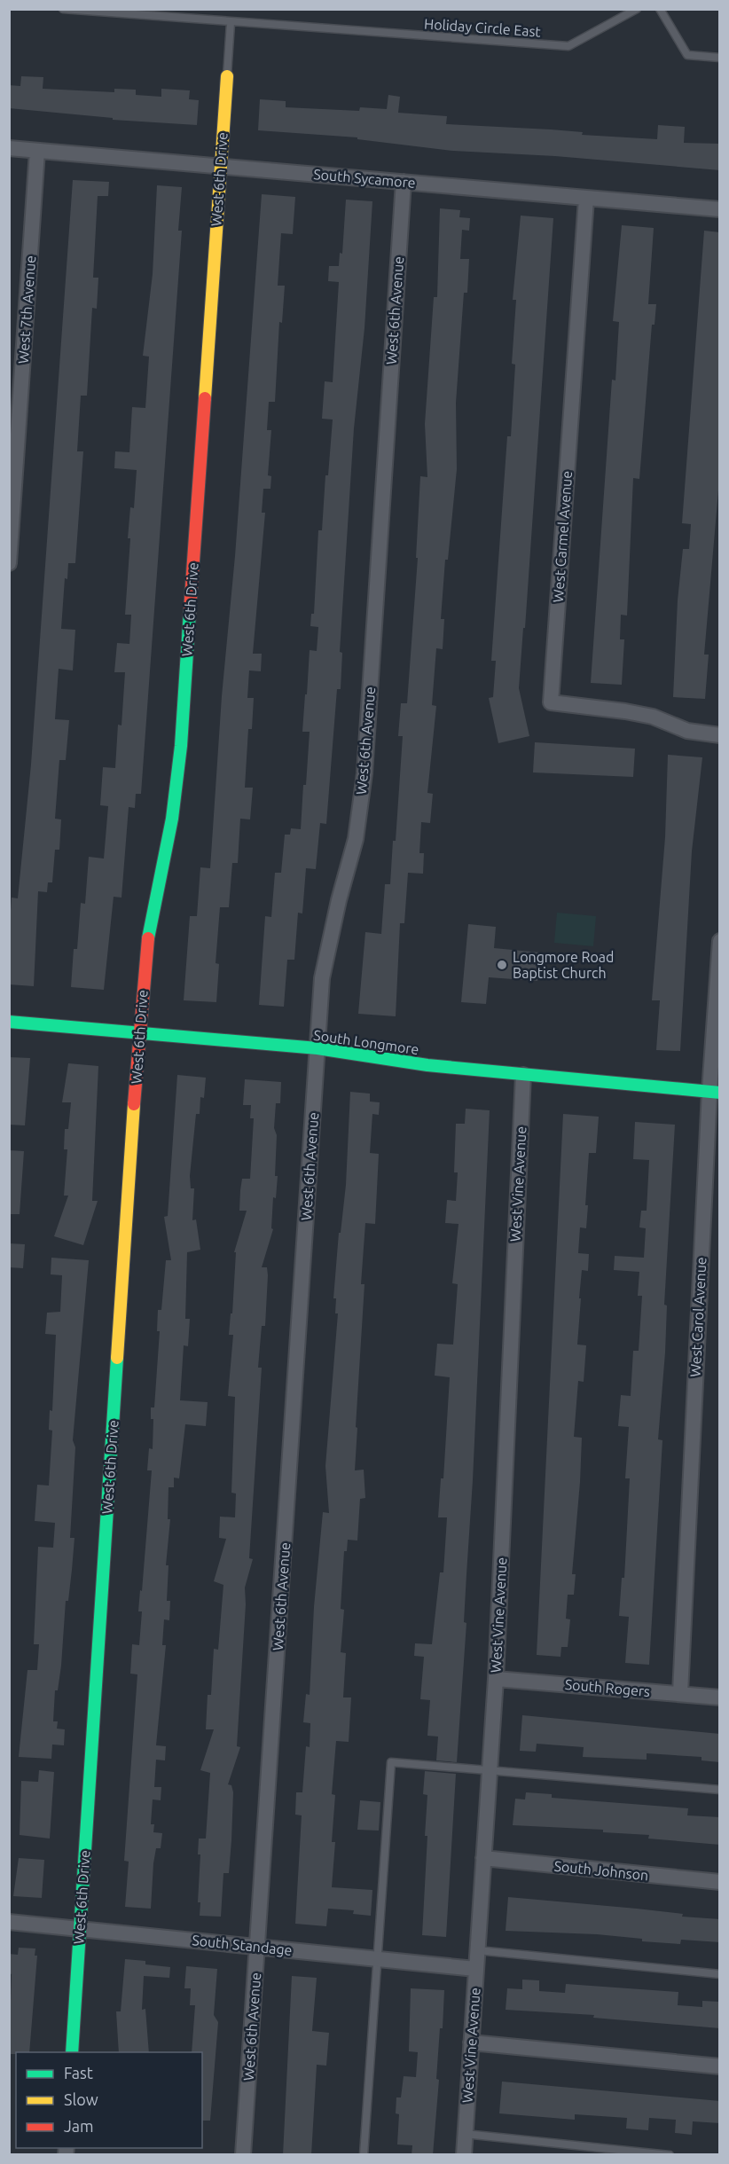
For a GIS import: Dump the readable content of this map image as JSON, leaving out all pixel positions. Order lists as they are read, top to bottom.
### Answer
{
  "streets": {
    "street": [
      "South Sycamore",
      "West 6th Drive",
      "West 7th Avenue",
      "West 6th Avenue",
      "West Carmel Avenue",
      "South Longmore",
      "West Vine Avenue",
      "West Carol Avenue",
      "South Rogers",
      "South Johnson",
      "South Standage"
    ],
    "lane": ["Holiday Circle East"]
  },
  "crossings": [
    ["Holiday Circle East", "West 6th Drive"],
    ["South Sycamore", "West 6th Drive"],
    ["South Sycamore", "West 7th Avenue"],
    ["South Sycamore", "West 6th Avenue"],
    ["South Sycamore", "West Carmel Avenue"],
    ["West 6th Drive", "South Longmore"],
    ["West 6th Drive", "South Standage"],
    ["West 6th Avenue", "South Longmore"],
    ["West 6th Avenue", "South Standage"],
    ["South Longmore", "West Vine Avenue"],
    ["South Longmore", "West Carol Avenue"],
    ["West Vine Avenue", "South Rogers"],
    ["West Vine Avenue", "South Johnson"],
    ["West Vine Avenue", "South Standage"],
    ["West Carol Avenue", "South Rogers"]
  ],
  "places": ["Longmore Road Baptist Church"],
  "legend": ["Fast", "Slow", "Jam"]
}
